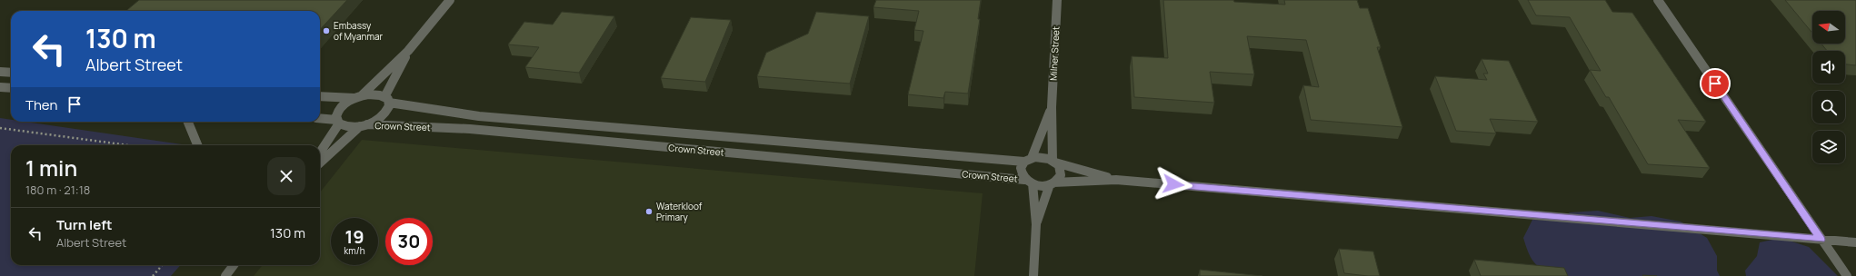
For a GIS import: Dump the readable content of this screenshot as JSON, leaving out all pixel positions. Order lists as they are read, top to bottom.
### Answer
{
  "streets": {
    "street": ["Milner Street", "Crown Street"]
  },
  "crossings": [
    ["Milner Street", "Crown Street"]
  ],
  "places": ["Embassy of Myanmar", "Waterkloof Primary"],
  "north": "left",
  "page": {
    "turn": ["130 m", "Albert Street"],
    "then": "Then",
    "heading": ["1 min", "180 m · 21:18"],
    "list": [
      {
        "name": "Turn left",
        "note": "Albert Street",
        "value": "130 m"
      }
    ],
    "speed": "19 km/h",
    "limit": "30"
  }
}
